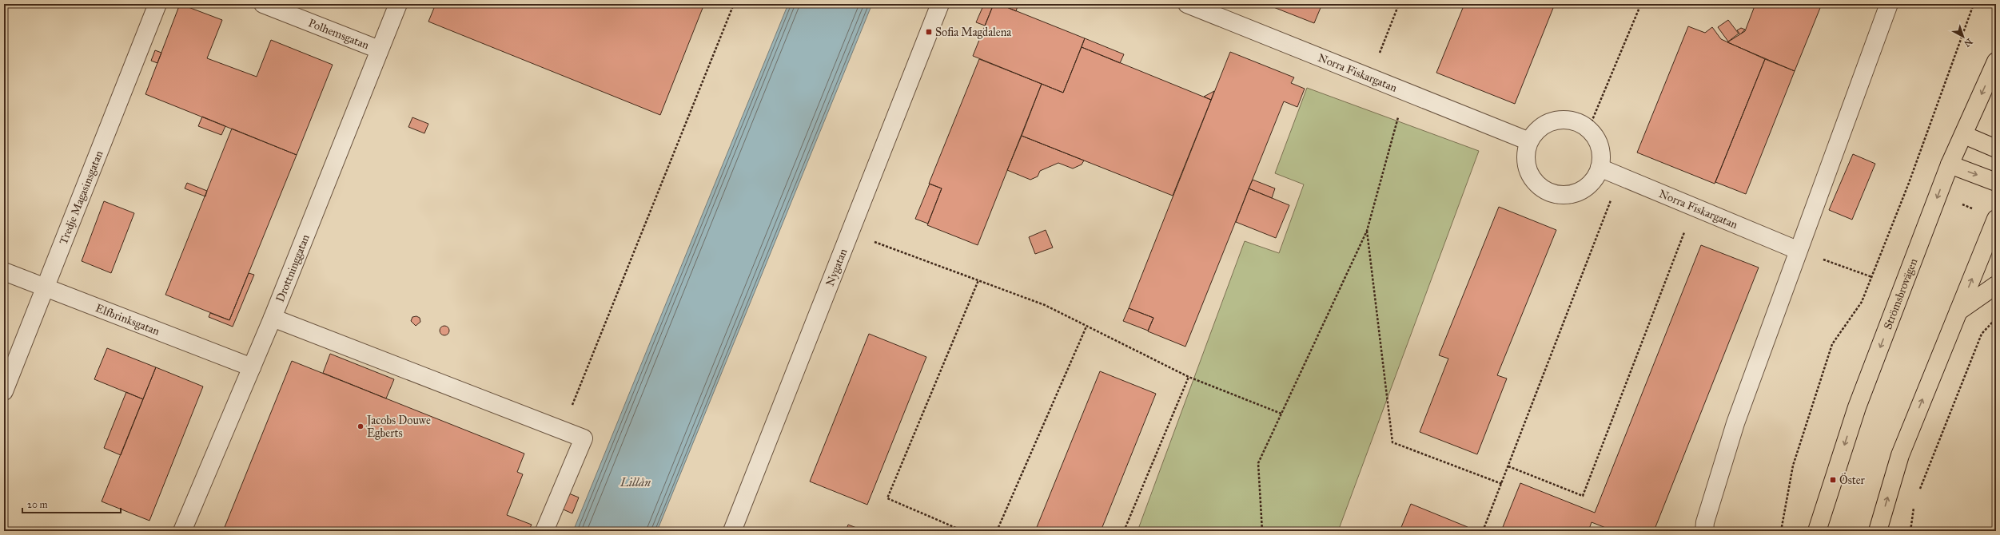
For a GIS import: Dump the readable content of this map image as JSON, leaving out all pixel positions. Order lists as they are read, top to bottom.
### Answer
{
  "streets": {
    "main road": ["Strömsbrovägen"],
    "street": [
      "Polhemsgatan",
      "Norra Fiskargatan",
      "Tredje Magasinsgatan",
      "Nygatan",
      "Drottninggatan",
      "Elfbrinksgatan"
    ]
  },
  "crossings": [
    ["Polhemsgatan", "Drottninggatan"],
    ["Tredje Magasinsgatan", "Elfbrinksgatan"],
    ["Drottninggatan", "Elfbrinksgatan"]
  ],
  "water": ["Lillån"],
  "places": {
    "transit": ["Sofia Magdalena", "Öster"],
    "other": ["Jacobs Douwe Egberts"]
  },
  "scale_bar": "20 m",
  "north": "bottom right"
}
